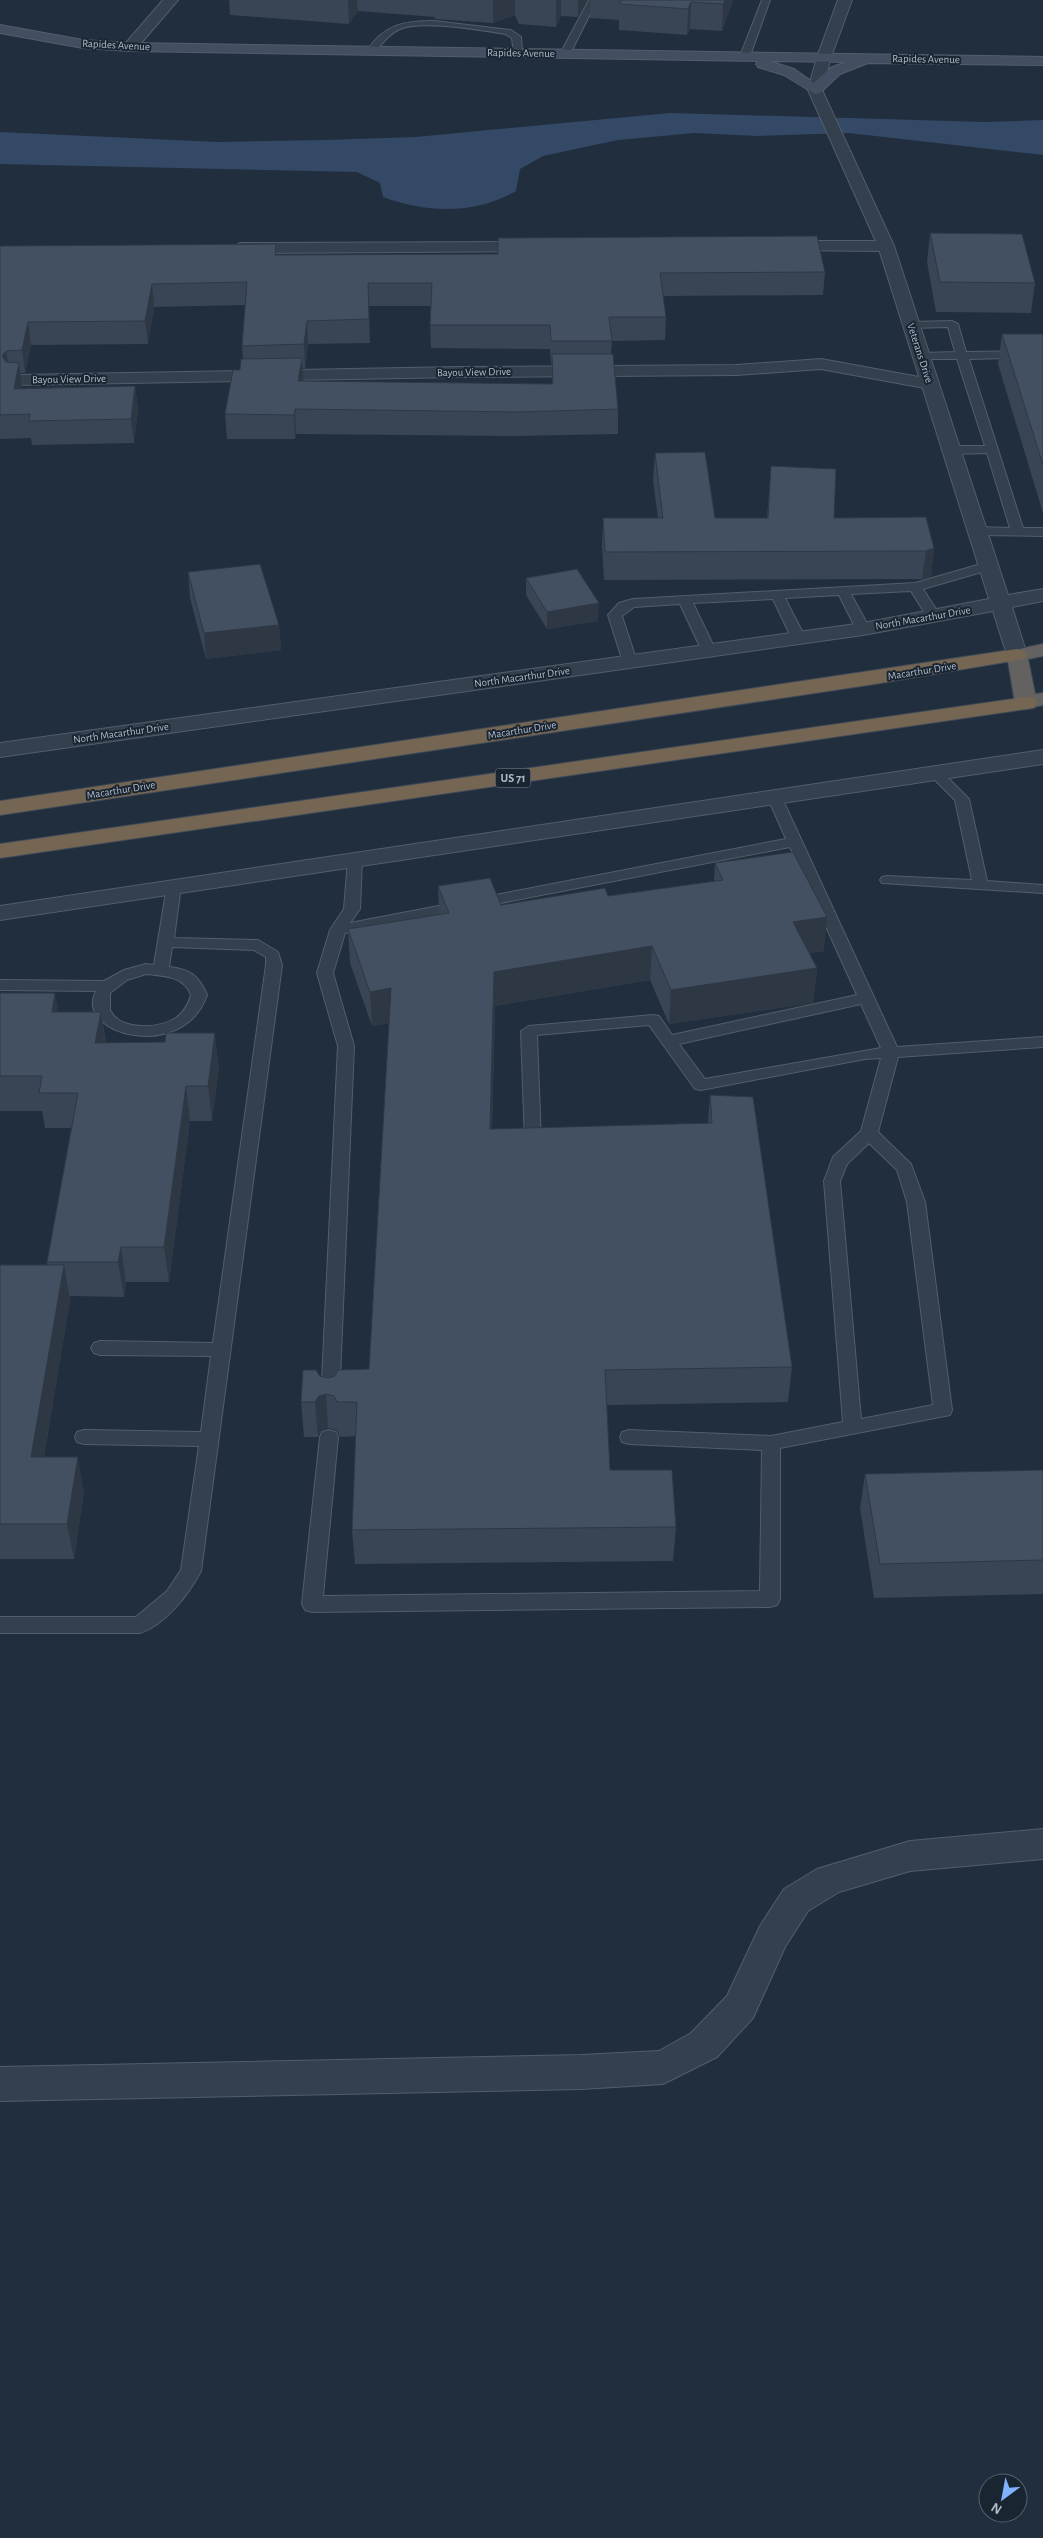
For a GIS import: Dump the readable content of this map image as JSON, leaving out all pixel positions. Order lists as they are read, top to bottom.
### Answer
{
  "streets": {
    "highway": ["Macarthur Drive", "US 71"],
    "main road": ["Rapides Avenue"],
    "street": ["Veterans Drive", "Bayou View Drive", "North Macarthur Drive"]
  },
  "crossings": [
    ["Veterans Drive", "Bayou View Drive"],
    ["Veterans Drive", "North Macarthur Drive"],
    ["Veterans Drive", "Macarthur Drive"]
  ],
  "north": "bottom left"
}
